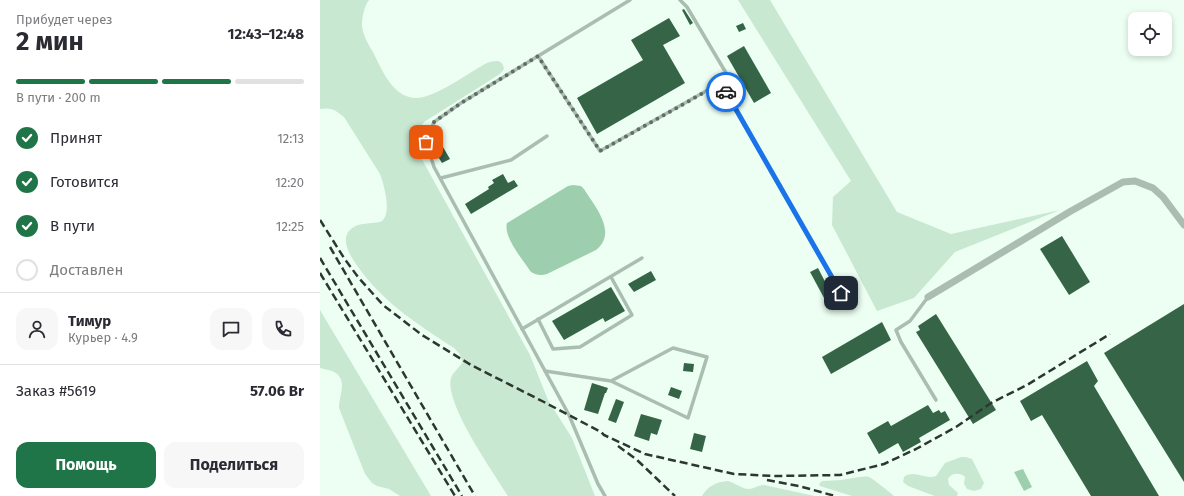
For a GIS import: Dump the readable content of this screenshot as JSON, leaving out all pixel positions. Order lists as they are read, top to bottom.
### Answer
{
  "page": {
    "heading": ["2 мин", "Прибудет через", "12:43–12:48"],
    "panel": [
      "Тимур",
      "Курьер · 4.9",
      "Заказ #5619",
      "57.06 Br"
    ],
    "bar": "В пути · 200 m",
    "list": [
      ["Принят", "12:13"],
      ["Готовится", "12:20"],
      ["В пути", "12:25"],
      "Доставлен"
    ],
    "buttons": ["Помощь", "Поделиться"]
  }
}
